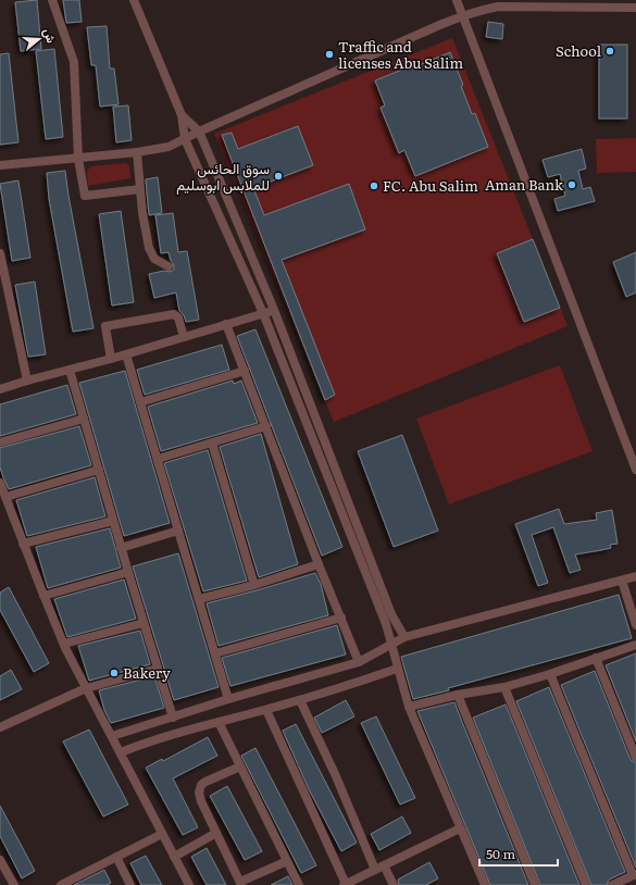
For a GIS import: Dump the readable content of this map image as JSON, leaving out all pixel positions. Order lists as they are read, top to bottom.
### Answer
{
  "places": [
    "School",
    "Traffic and licenses Abu Salim",
    "سوق الحائس للملابس ابوسليم",
    "Aman Bank",
    "FC. Abu Salim",
    "Bakery"
  ],
  "scale_bar": "50 m",
  "north": "right"
}
